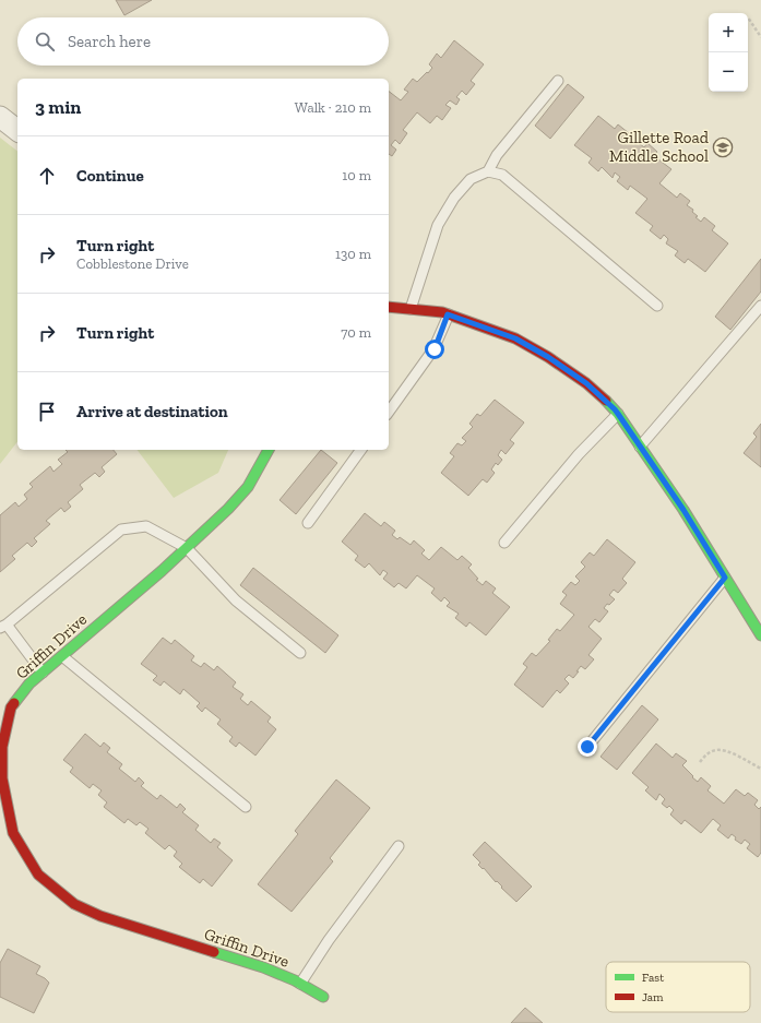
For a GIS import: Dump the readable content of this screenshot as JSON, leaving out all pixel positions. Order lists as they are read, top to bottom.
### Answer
{
  "streets": {
    "street": ["Griffin Drive"]
  },
  "places": {
    "school or university": ["Gillette Road Middle School"]
  },
  "legend": ["Fast", "Jam"],
  "page": {
    "map_buttons": ["+", "−"],
    "search": "Search here",
    "heading": ["3 min", "Walk · 210 m"],
    "list": [
      ["Continue", "10 m"],
      ["Turn right", "Cobblestone Drive", "130 m"],
      ["Turn right", "70 m"],
      "Arrive at destination"
    ]
  }
}
